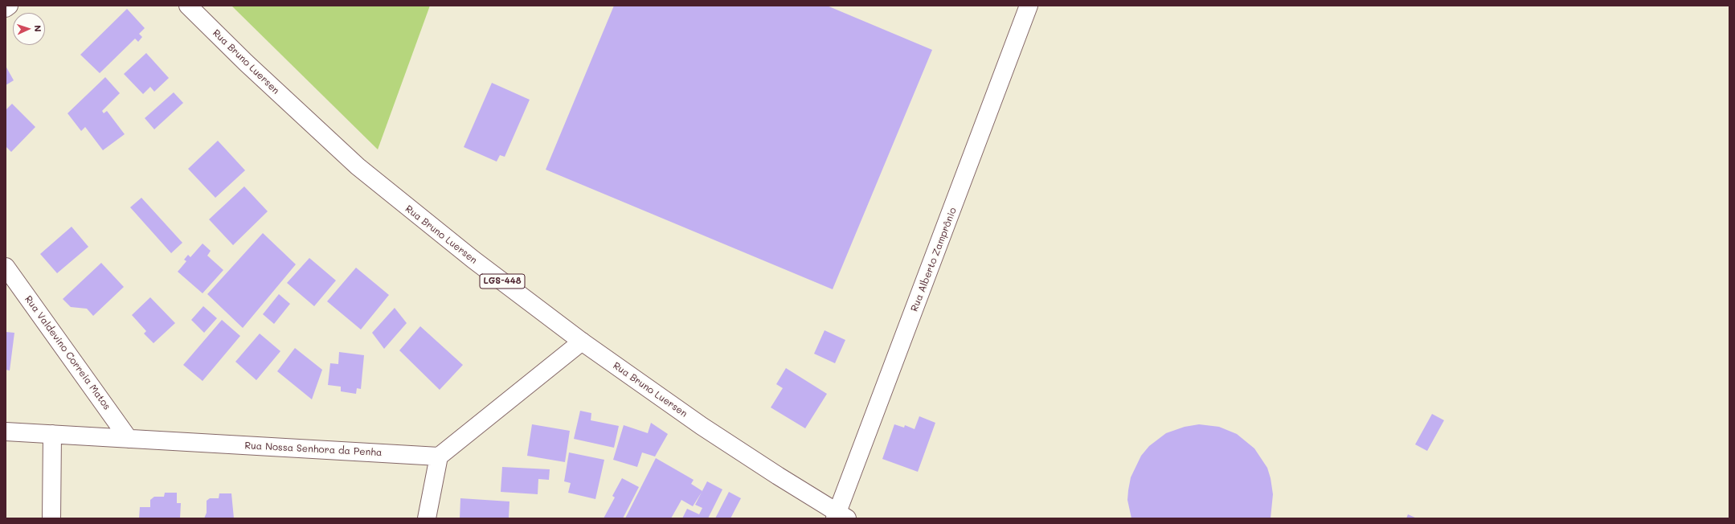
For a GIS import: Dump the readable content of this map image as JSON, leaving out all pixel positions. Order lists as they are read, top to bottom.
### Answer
{
  "streets": {
    "street": [
      "Rua Bruno Luersen",
      "Rua Alberto Zamprônio",
      "LGS-448",
      "Rua Valdevino Correia Matos",
      "Rua Nossa Senhora da Penha"
    ]
  },
  "crossings": [
    ["Rua Bruno Luersen", "Rua Alberto Zamprônio"],
    ["Rua Valdevino Correia Matos", "Rua Nossa Senhora da Penha"]
  ],
  "north": "right"
}
